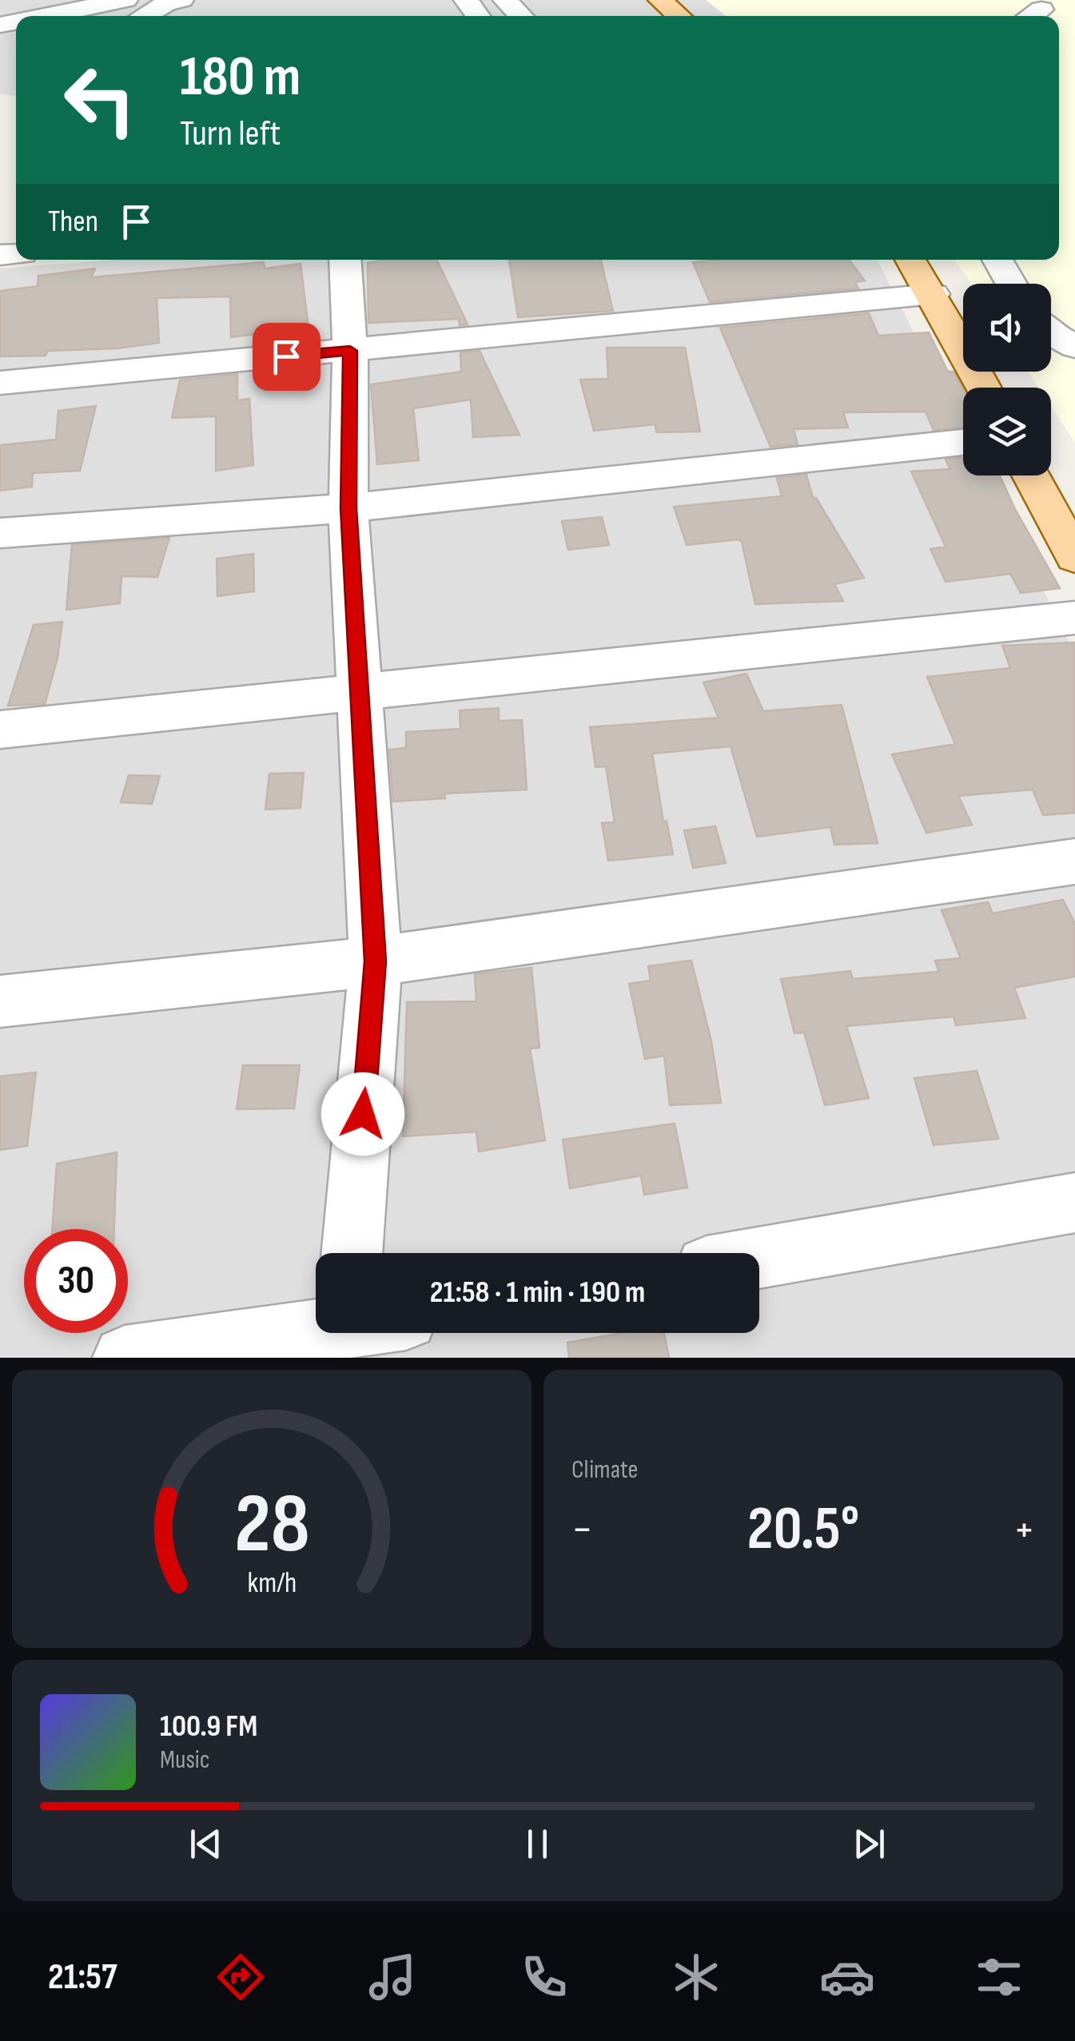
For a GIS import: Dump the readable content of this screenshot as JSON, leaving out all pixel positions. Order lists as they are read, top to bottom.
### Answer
{
  "page": {
    "turn": ["180 m", "Turn left"],
    "then": "Then",
    "limit": "30",
    "trip": "21:58 · 1 min · 190 m",
    "tile": "Climate",
    "heat": ["−", "20.5°", "+"],
    "song": ["100.9 FM", "Music"],
    "tabs": "21:57",
    "gauge": ["28", "km/h"]
  }
}
